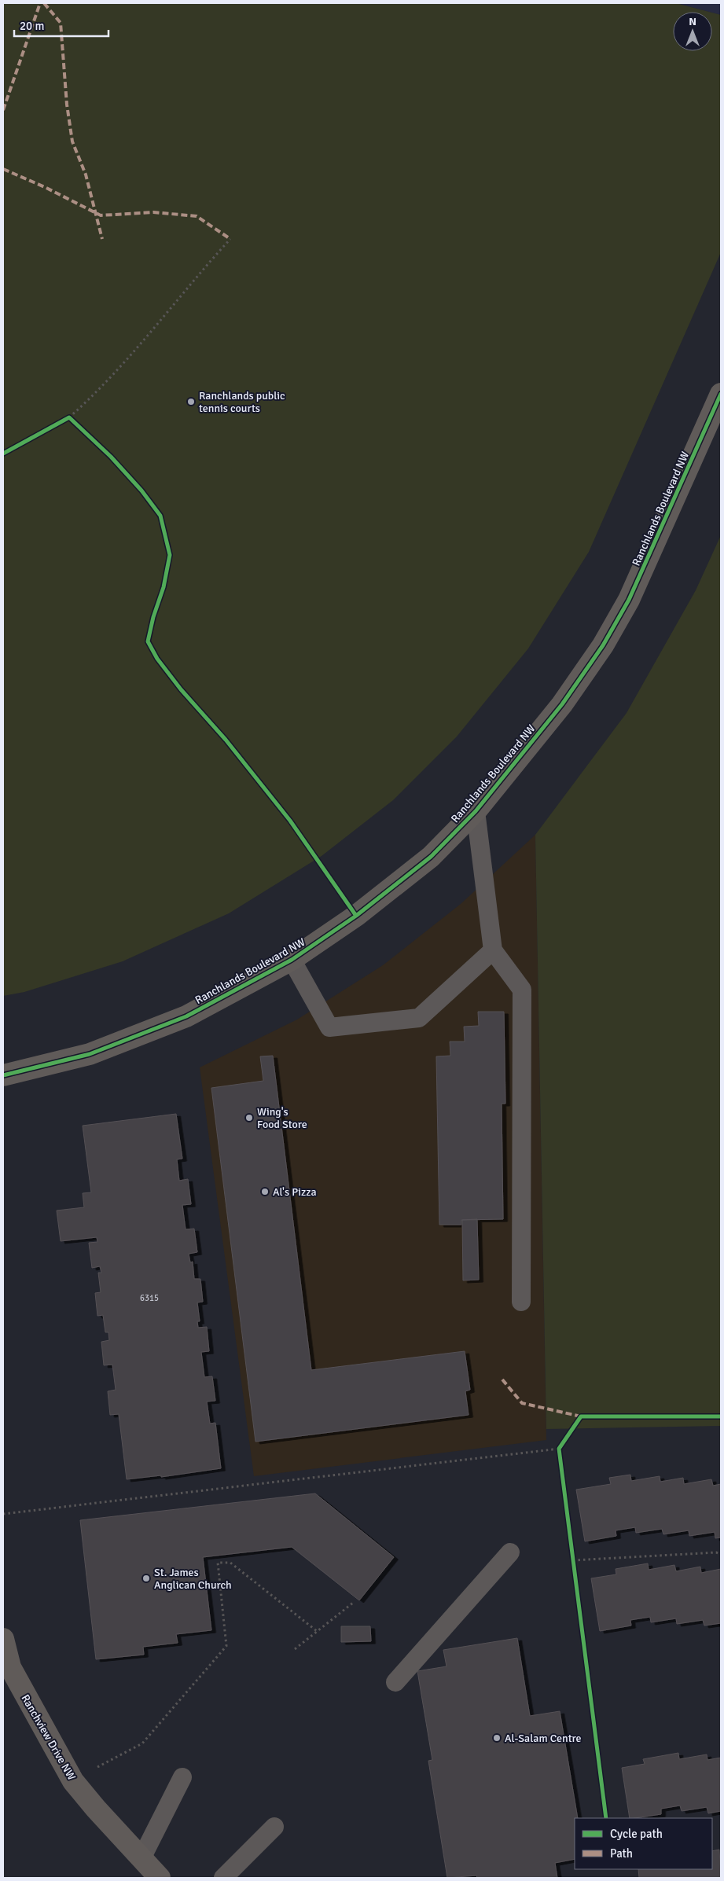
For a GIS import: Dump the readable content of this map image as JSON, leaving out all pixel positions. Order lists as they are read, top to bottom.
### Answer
{
  "streets": {
    "street": ["Ranchlands Boulevard NW", "Ranchview Drive NW"]
  },
  "places": [
    "Ranchlands public tennis courts",
    "Wing's Food Store",
    "Al's Pizza",
    "St. James Anglican Church",
    "Al-Salam Centre"
  ],
  "house_numbers": ["6315"],
  "legend": ["Cycle path", "Path"],
  "scale_bar": "20 m",
  "north": "top"
}
